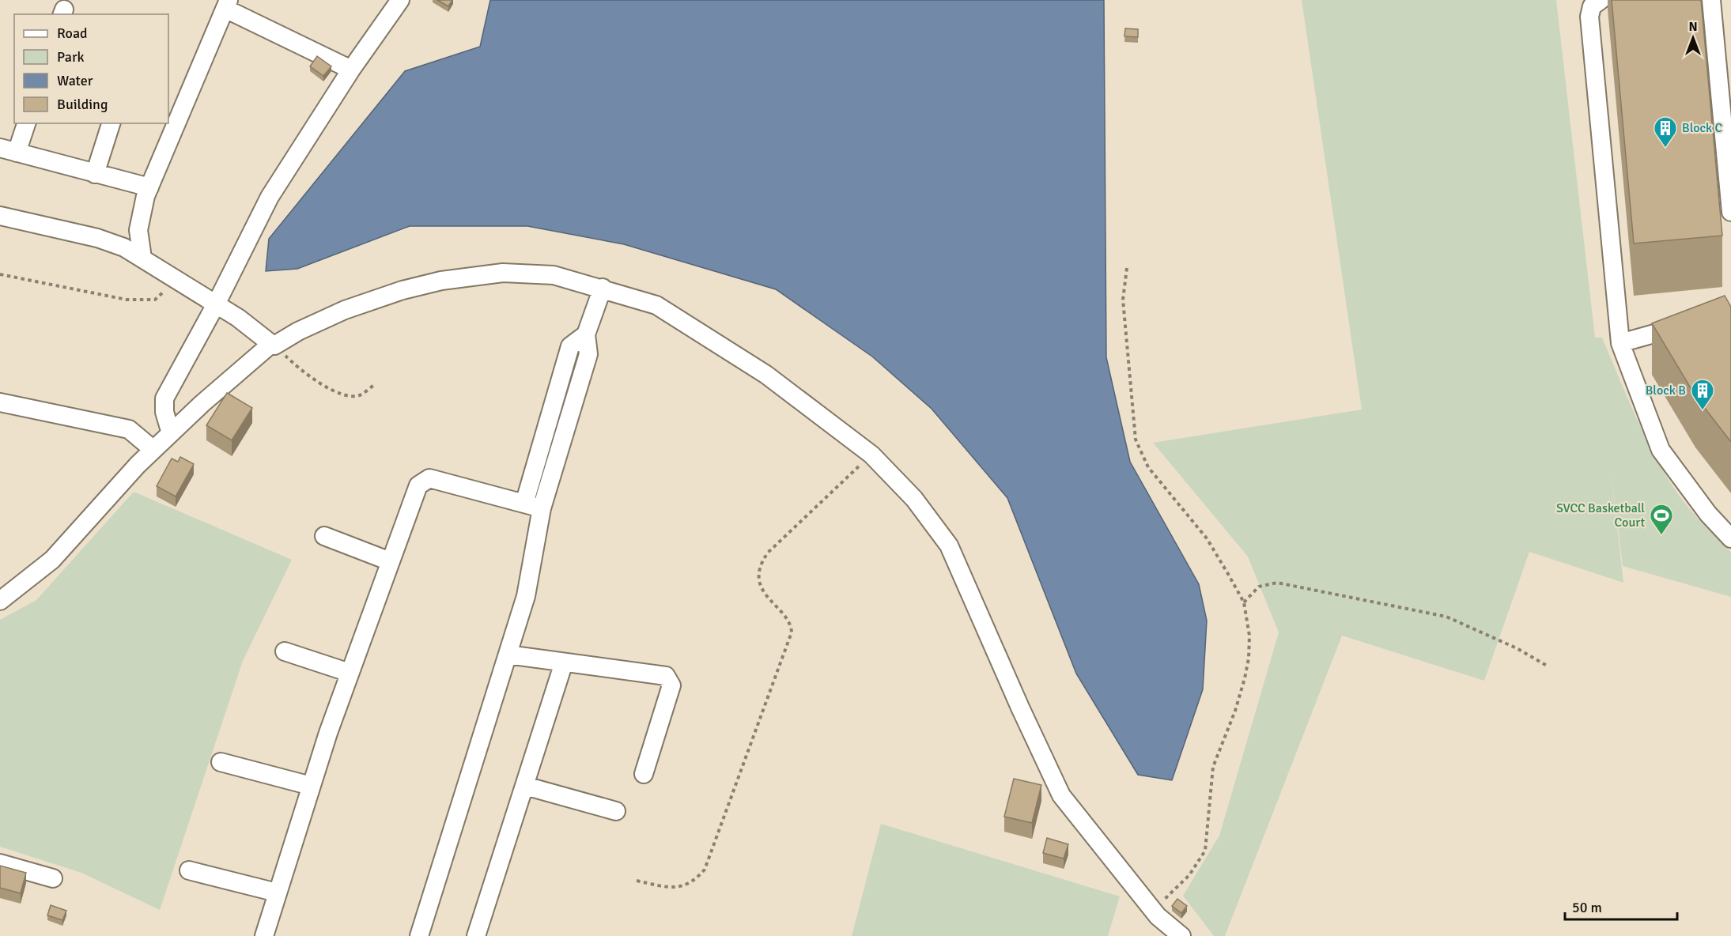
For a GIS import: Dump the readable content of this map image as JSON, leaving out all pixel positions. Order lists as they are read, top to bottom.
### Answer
{
  "places": {
    "building": ["Block C", "Block B"],
    "sports": ["SVCC Basketball Court"]
  },
  "legend": [
    "Road",
    "Park",
    "Water",
    "Building"
  ],
  "scale_bar": "50 m",
  "north": "top"
}
